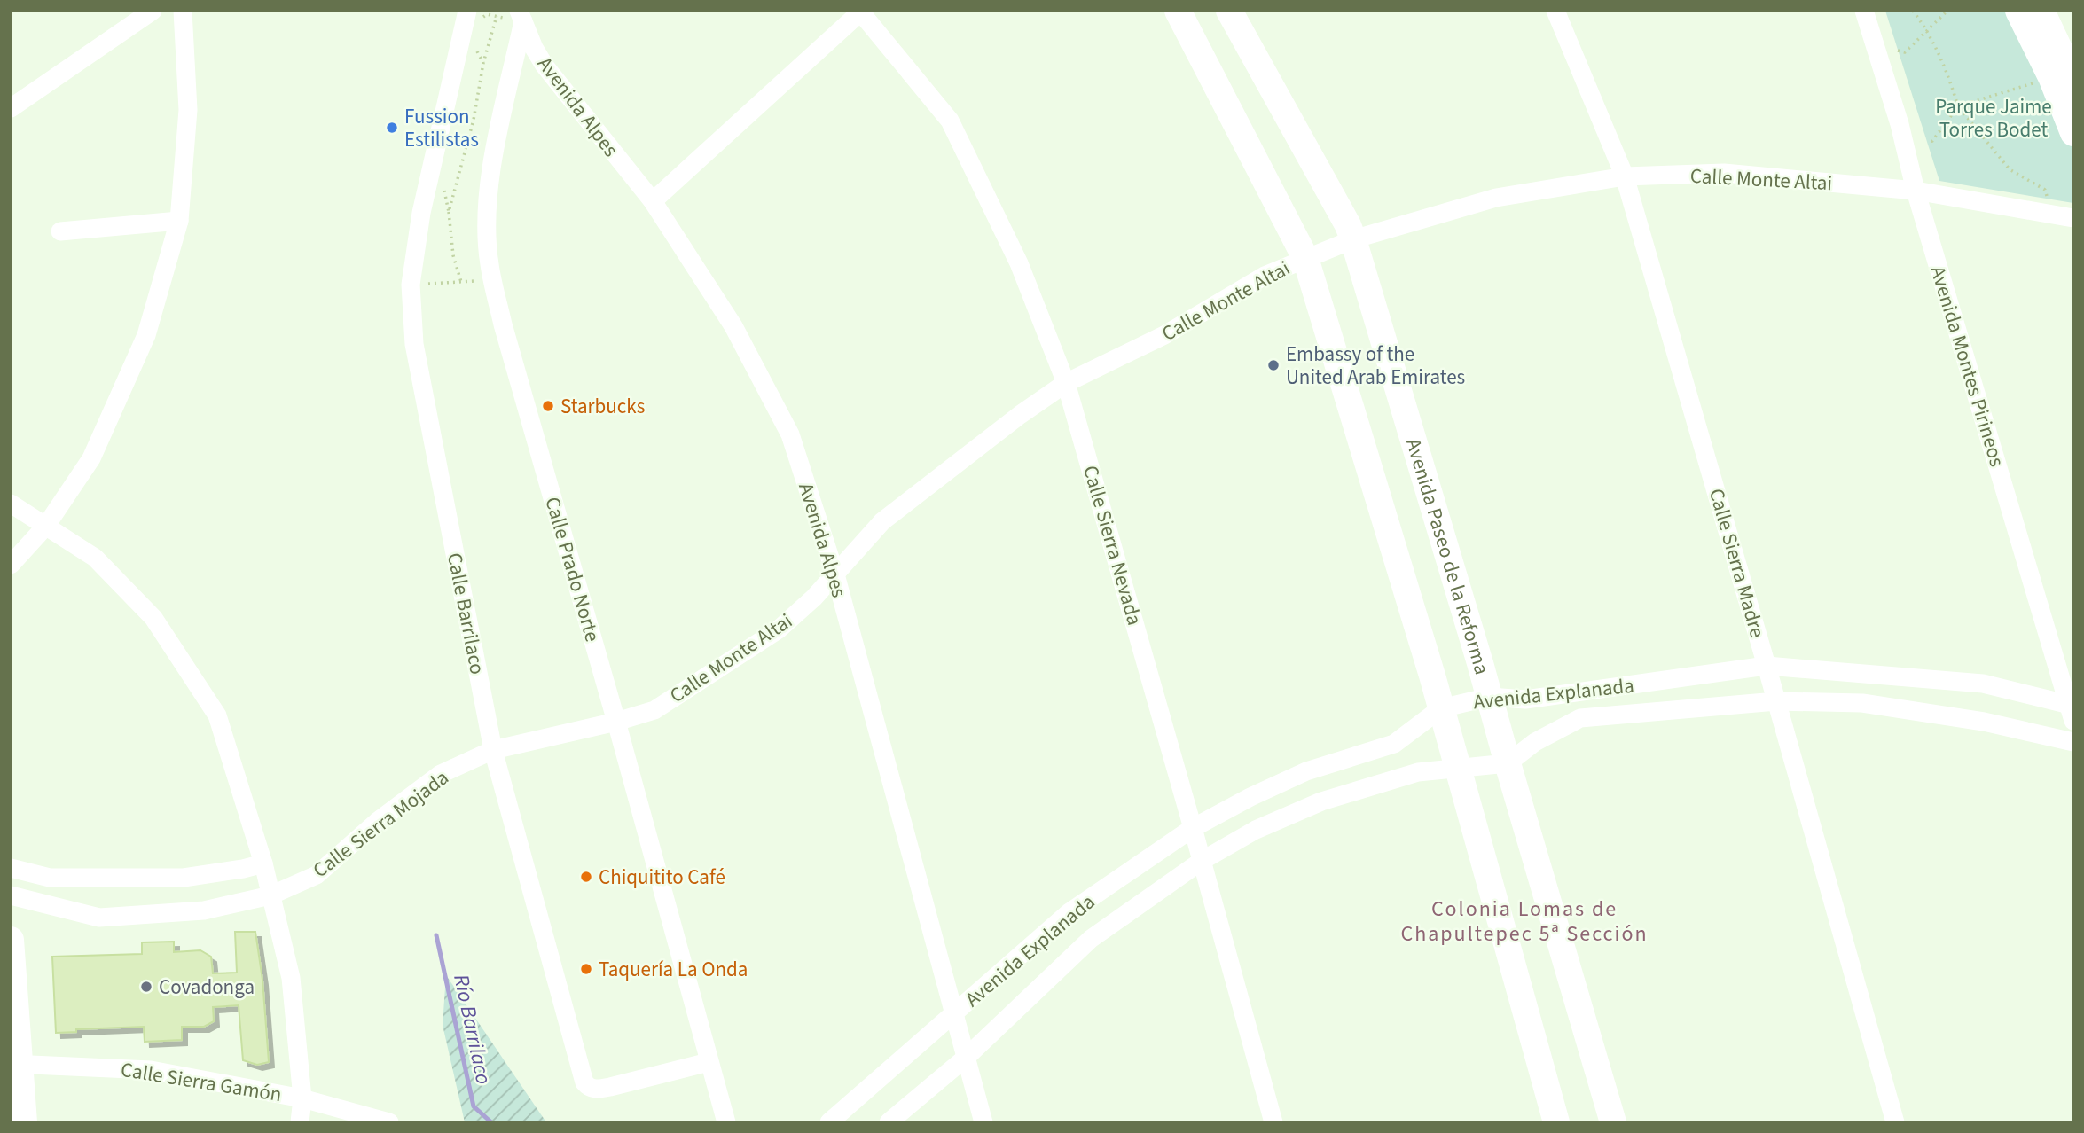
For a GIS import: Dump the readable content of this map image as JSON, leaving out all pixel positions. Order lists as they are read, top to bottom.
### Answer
{
  "streets": {
    "main road": ["Avenida Paseo de la Reforma"],
    "street": [
      "Avenida Alpes",
      "Calle Monte Altai",
      "Avenida Montes Pirineos",
      "Calle Sierra Nevada",
      "Calle Sierra Madre",
      "Calle Prado Norte",
      "Calle Barrilaco",
      "Avenida Explanada",
      "Calle Sierra Mojada",
      "Calle Sierra Gamón"
    ]
  },
  "crossings": [
    ["Avenida Alpes", "Calle Monte Altai"],
    ["Avenida Alpes", "Calle Prado Norte"],
    ["Avenida Alpes", "Avenida Explanada"],
    ["Calle Monte Altai", "Avenida Montes Pirineos"],
    ["Calle Monte Altai", "Calle Sierra Nevada"],
    ["Calle Monte Altai", "Avenida Paseo de la Reforma"],
    ["Calle Monte Altai", "Calle Sierra Madre"],
    ["Calle Monte Altai", "Calle Prado Norte"],
    ["Calle Monte Altai", "Calle Barrilaco"],
    ["Calle Monte Altai", "Calle Sierra Mojada"],
    ["Avenida Montes Pirineos", "Avenida Explanada"],
    ["Calle Sierra Nevada", "Avenida Explanada"],
    ["Avenida Paseo de la Reforma", "Avenida Explanada"],
    ["Calle Sierra Madre", "Avenida Explanada"],
    ["Calle Prado Norte", "Calle Barrilaco"],
    ["Calle Barrilaco", "Calle Sierra Mojada"]
  ],
  "districts": ["Colonia Lomas de Chapultepec 5ª Sección"],
  "water": ["Río Barrilaco"],
  "parks": ["Parque Jaime Torres Bodet"],
  "places": [
    "Fussion Estilistas",
    "Embassy of the United Arab Emirates",
    "Starbucks",
    "Chiquitito Café",
    "Taquería La Onda",
    "Covadonga"
  ]
}
